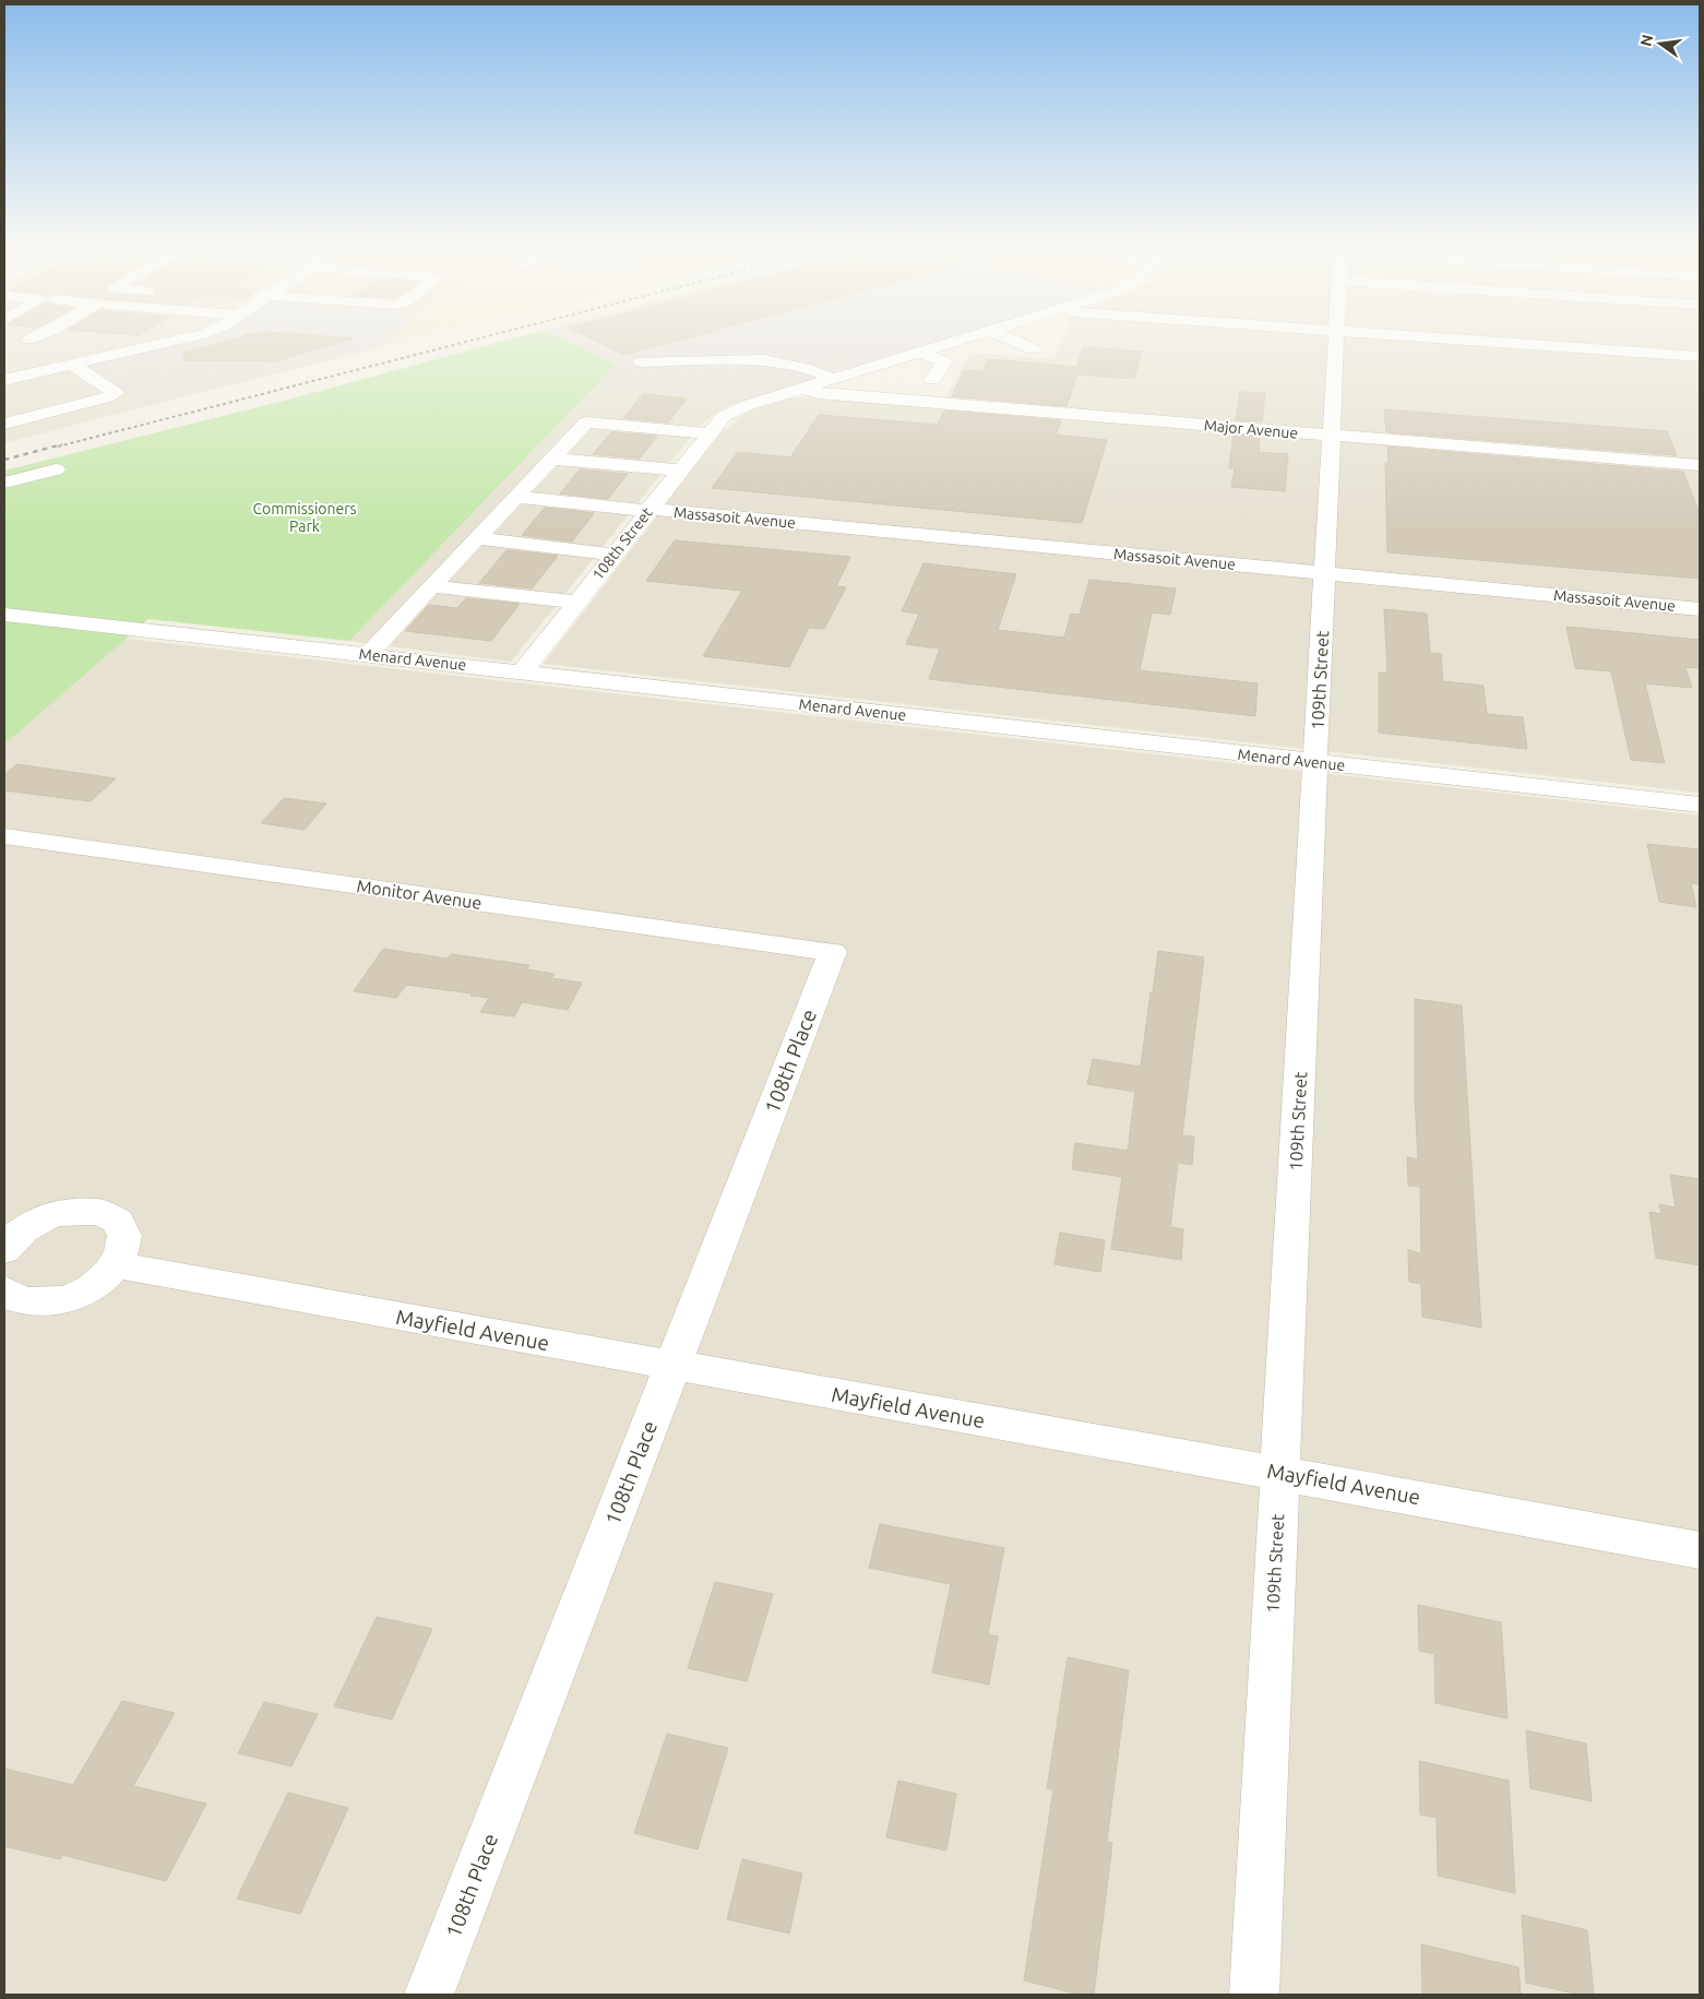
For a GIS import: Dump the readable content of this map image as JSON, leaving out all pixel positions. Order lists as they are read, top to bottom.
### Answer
{
  "streets": {
    "street": [
      "Major Avenue",
      "Massasoit Avenue",
      "108th Street",
      "Menard Avenue",
      "109th Street",
      "Monitor Avenue",
      "108th Place",
      "Mayfield Avenue"
    ]
  },
  "crossings": [
    ["Major Avenue", "108th Street"],
    ["Major Avenue", "109th Street"],
    ["Massasoit Avenue", "108th Street"],
    ["Massasoit Avenue", "109th Street"],
    ["108th Street", "Menard Avenue"],
    ["Menard Avenue", "109th Street"],
    ["109th Street", "Mayfield Avenue"],
    ["Monitor Avenue", "108th Place"],
    ["108th Place", "Mayfield Avenue"]
  ],
  "parks": ["Commissioners Park"],
  "north": "left"
}
